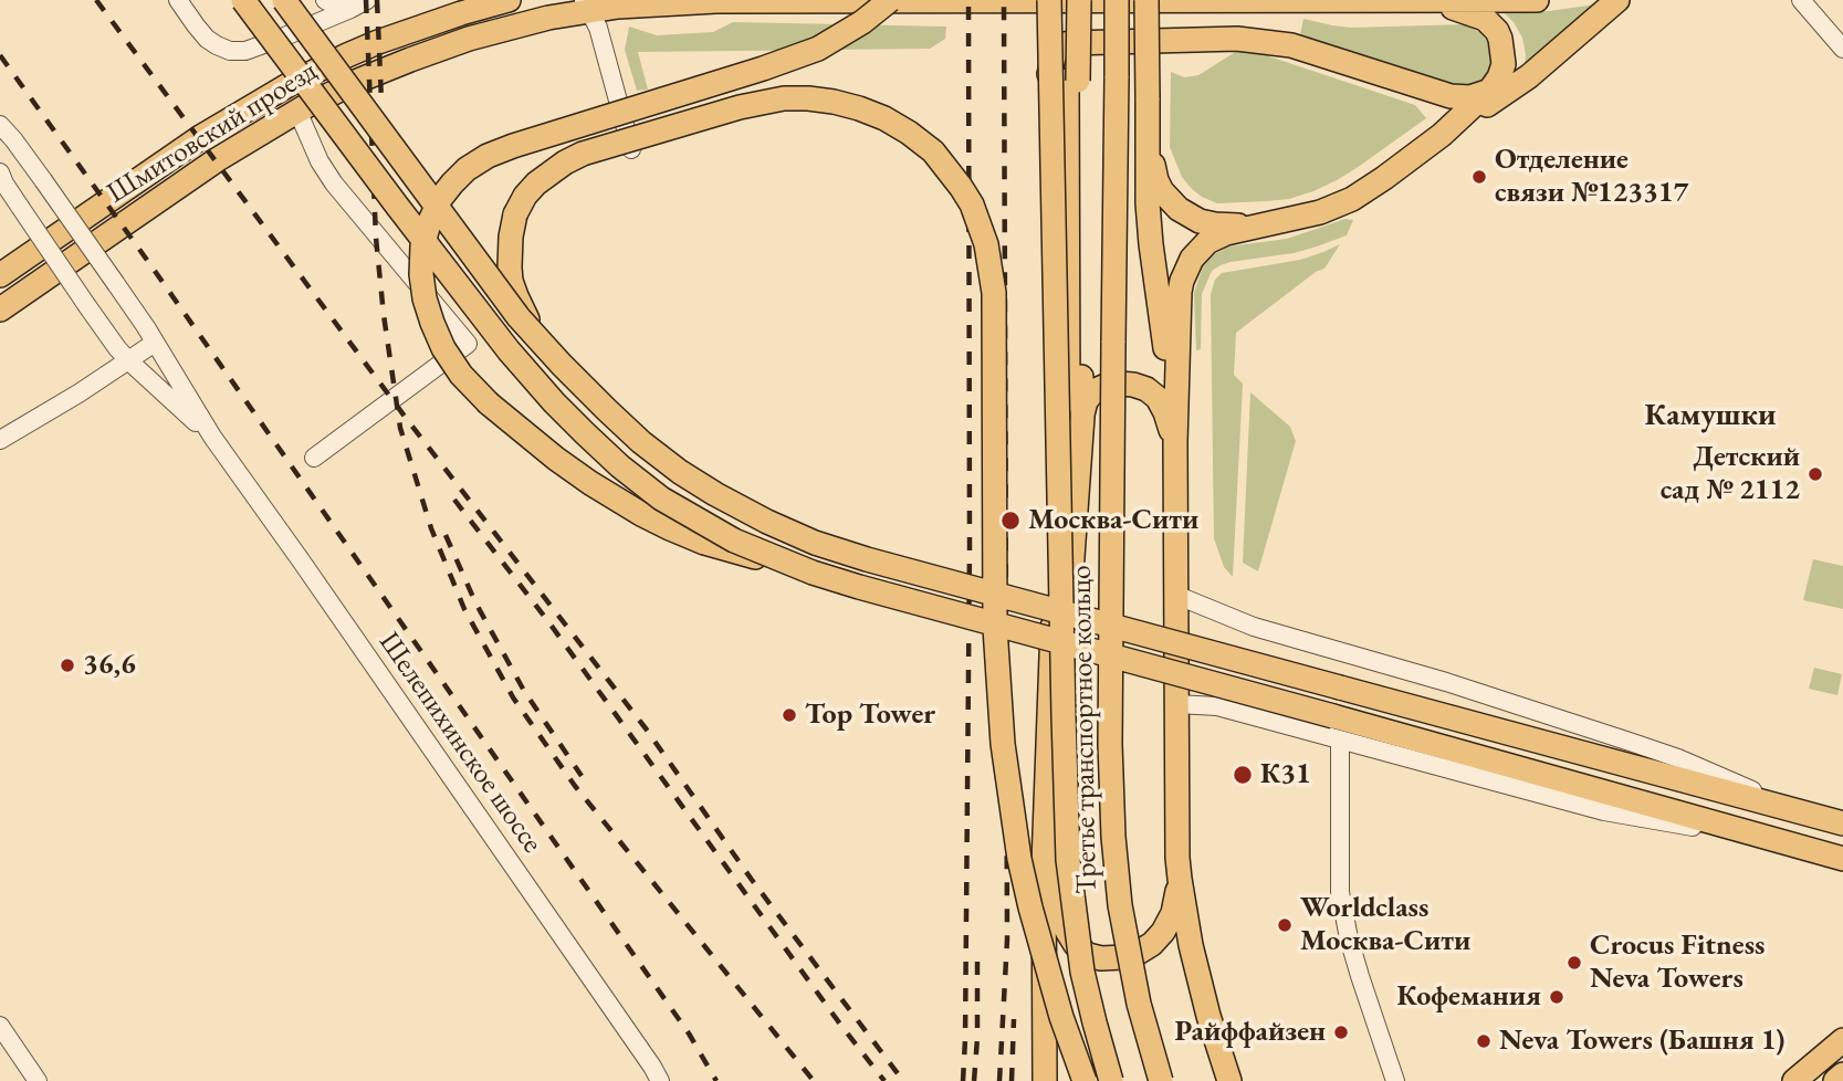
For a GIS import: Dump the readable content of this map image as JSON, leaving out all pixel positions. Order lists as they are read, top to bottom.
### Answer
{
  "streets": {
    "main road": ["Шмитовский проезд", "Третье транспортное кольцо"],
    "street": ["Шелепихинское шоссе"]
  },
  "districts": ["Камушки"],
  "places": [
    "Отделение связи №123317",
    "Детский сад № 2112",
    "Москва-Сити",
    "36,6",
    "Top Tower",
    "К31",
    "Worldclass Москва-Сити",
    "Crocus Fitness Neva Towers",
    "Кофемания",
    "Райффайзен",
    "Neva Towers (Башня 1)"
  ]
}
